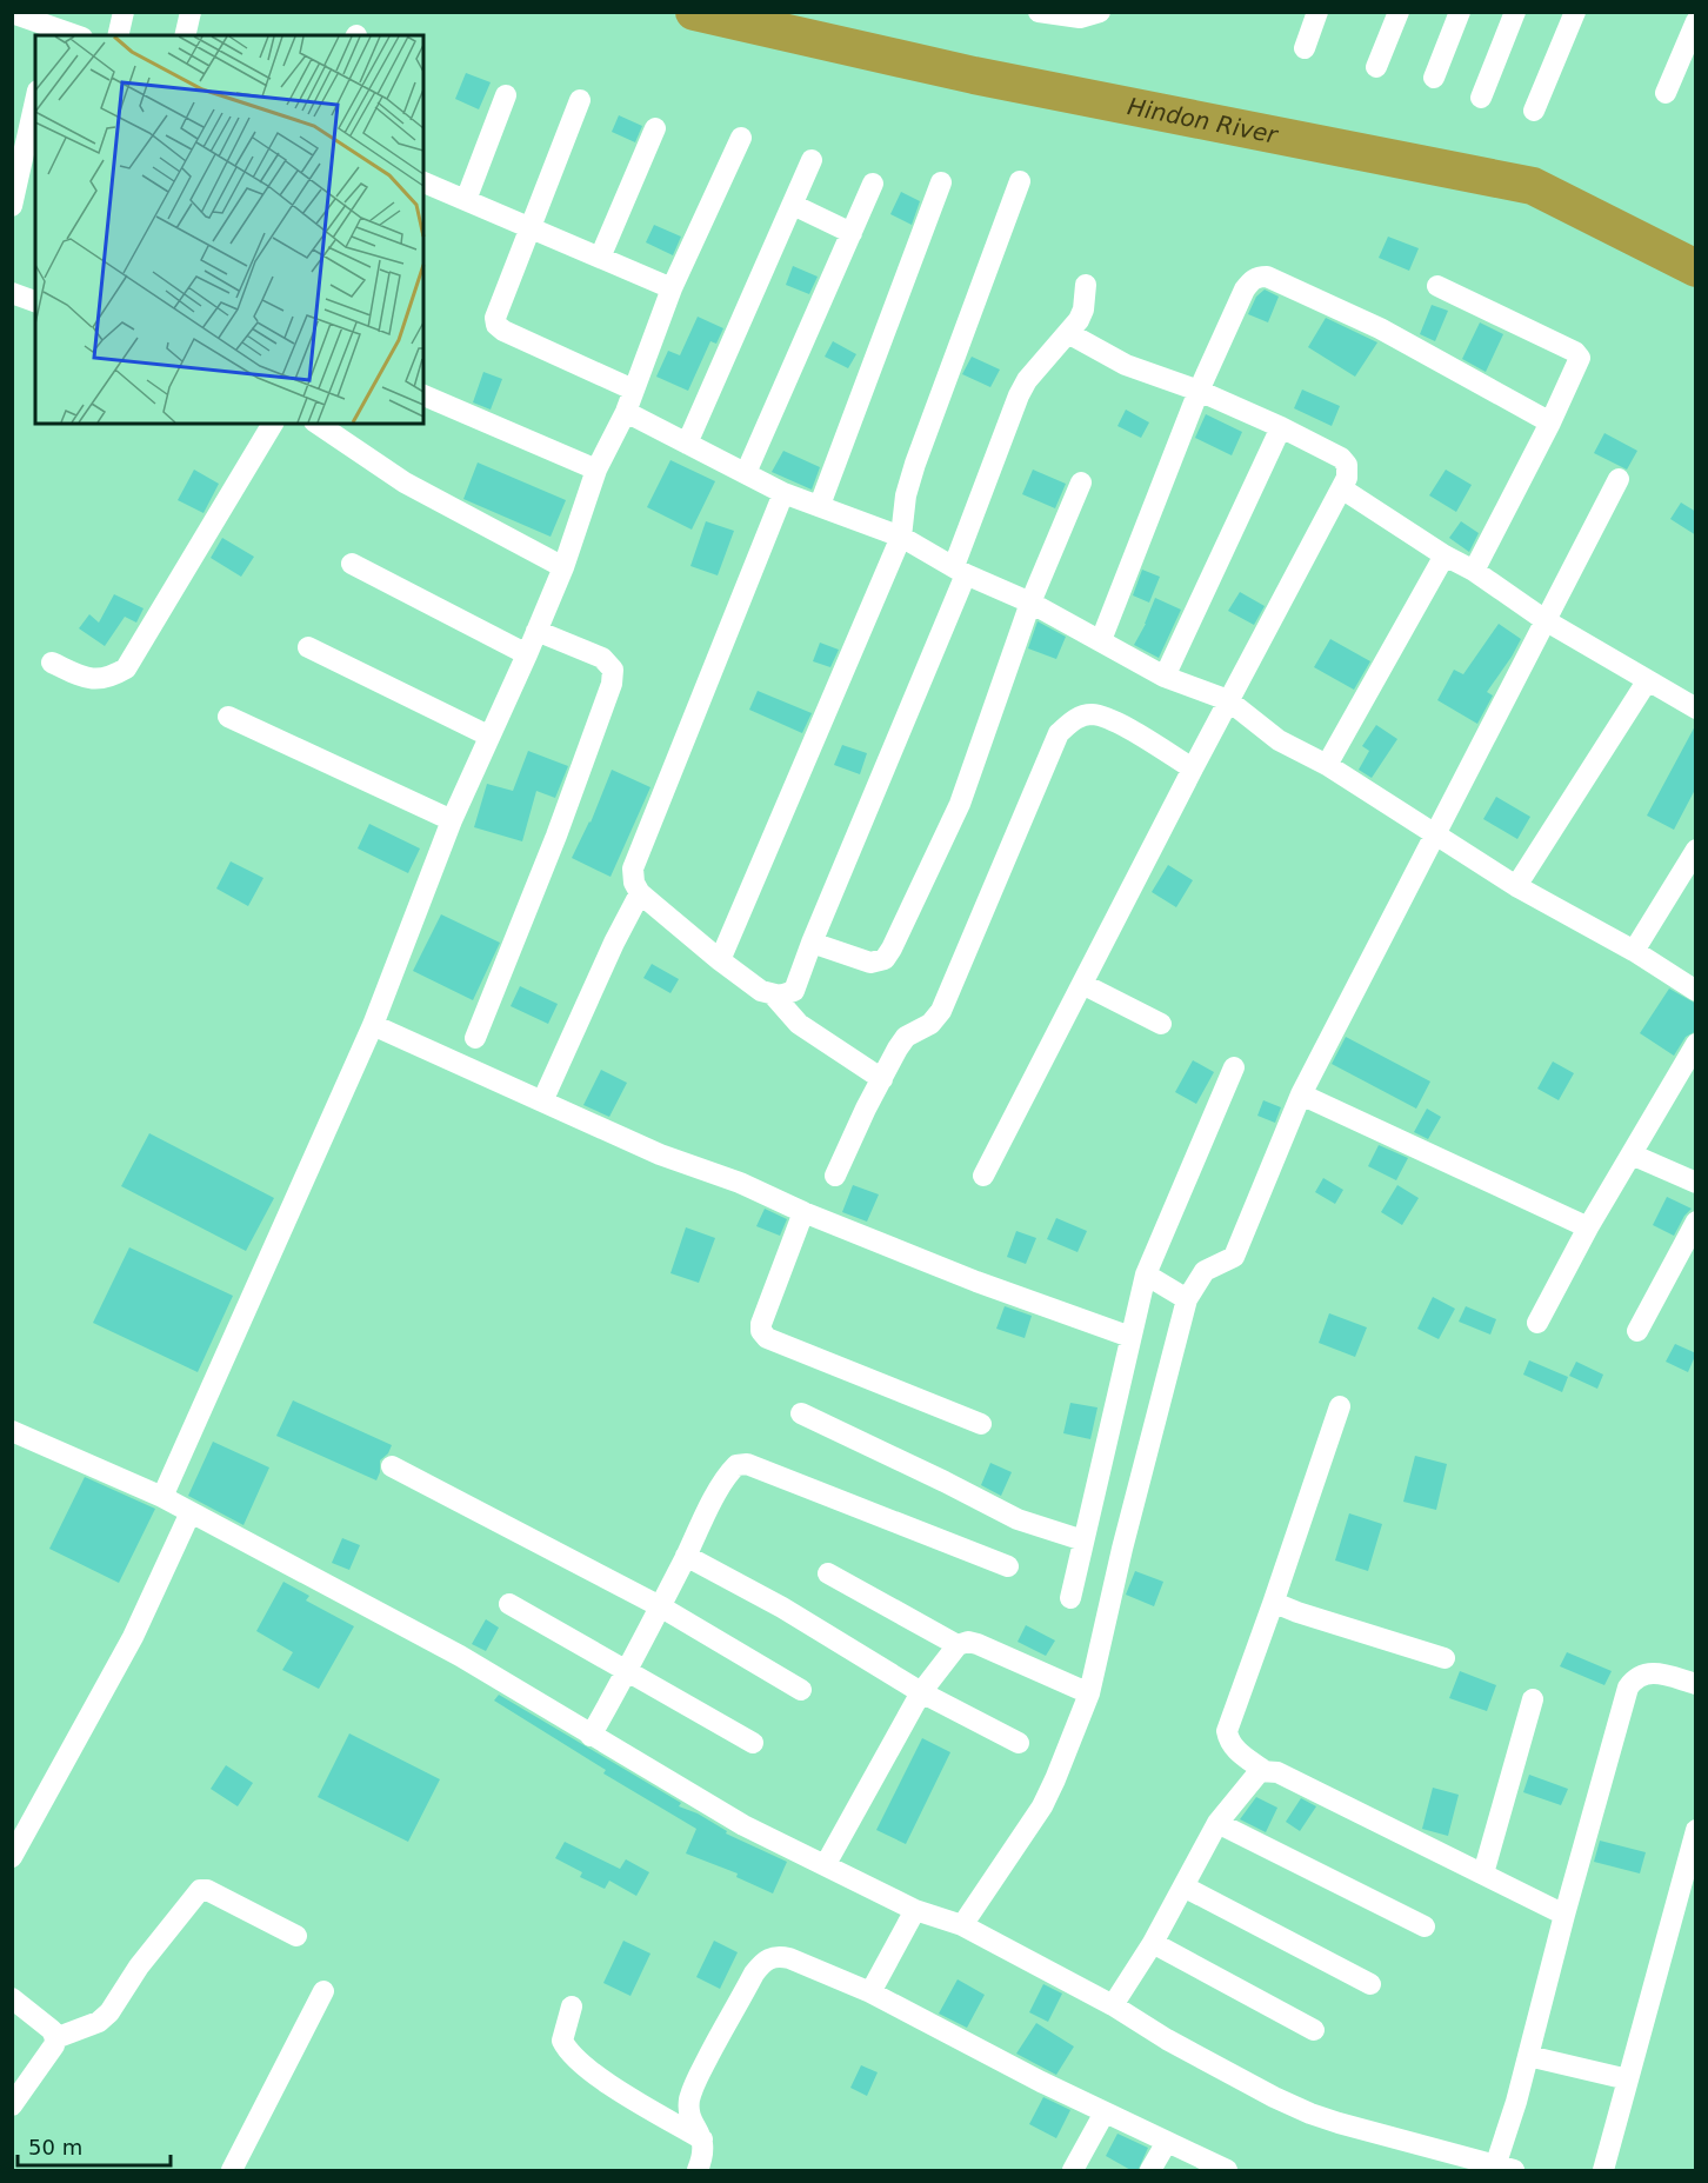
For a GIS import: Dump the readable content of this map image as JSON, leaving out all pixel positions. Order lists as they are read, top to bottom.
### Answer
{
  "water": ["Hindon River"],
  "scale_bar": "50 m"
}
